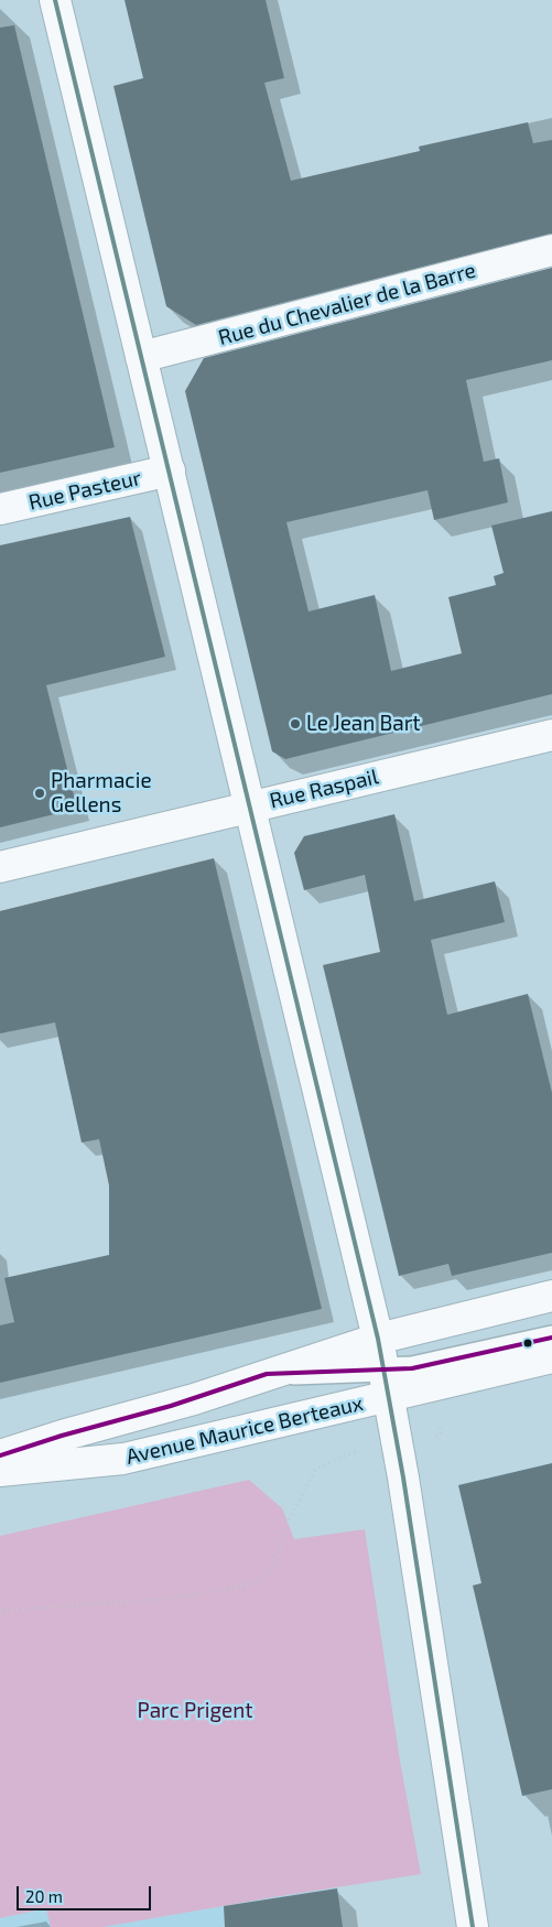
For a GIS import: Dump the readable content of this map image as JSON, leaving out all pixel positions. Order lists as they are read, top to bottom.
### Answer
{
  "streets": {
    "street": [
      "Rue du Chevalier de la Barre",
      "Rue Pasteur",
      "Rue Raspail",
      "Avenue Maurice Berteaux"
    ]
  },
  "parks": ["Parc Prigent"],
  "places": ["Le Jean Bart", "Pharmacie Gellens"],
  "scale_bar": "20 m"
}
